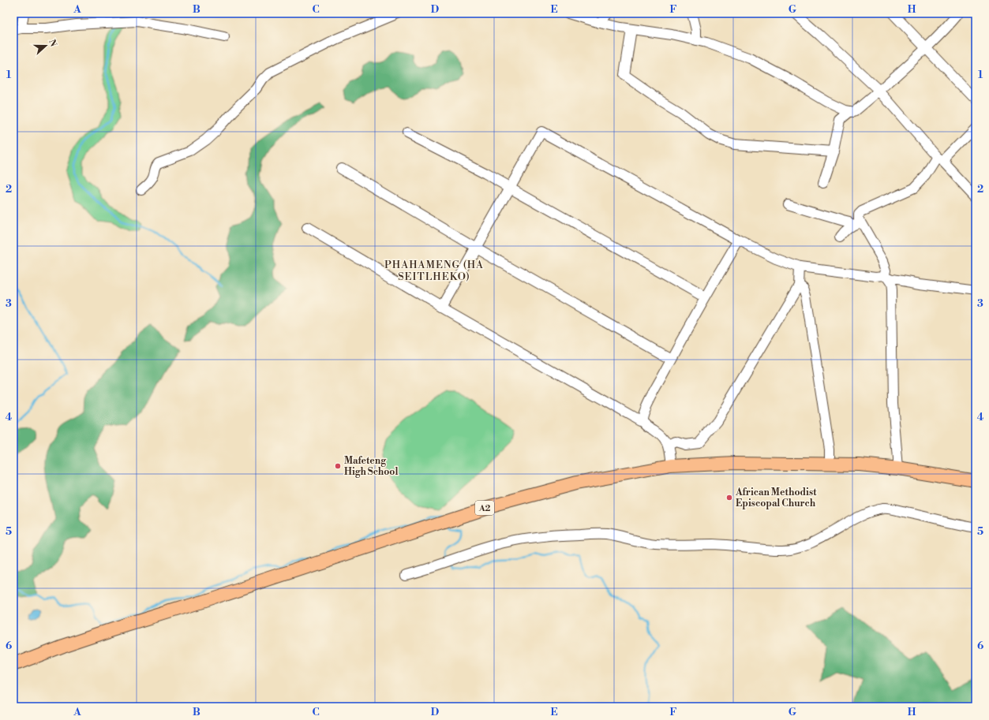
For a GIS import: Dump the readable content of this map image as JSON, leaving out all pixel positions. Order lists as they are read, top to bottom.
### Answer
{
  "streets": {
    "main road": ["A2"]
  },
  "districts": ["PHAHAMENG (HA SEITLHEKO)"],
  "places": ["Mafeteng High School", "African Methodist Episcopal Church"],
  "north": "right",
  "grid": {
    "columns": [
      "A",
      "B",
      "C",
      "D",
      "E",
      "F",
      "G",
      "H"
    ],
    "rows": [
      "1",
      "2",
      "3",
      "4",
      "5",
      "6"
    ]
  }
}
